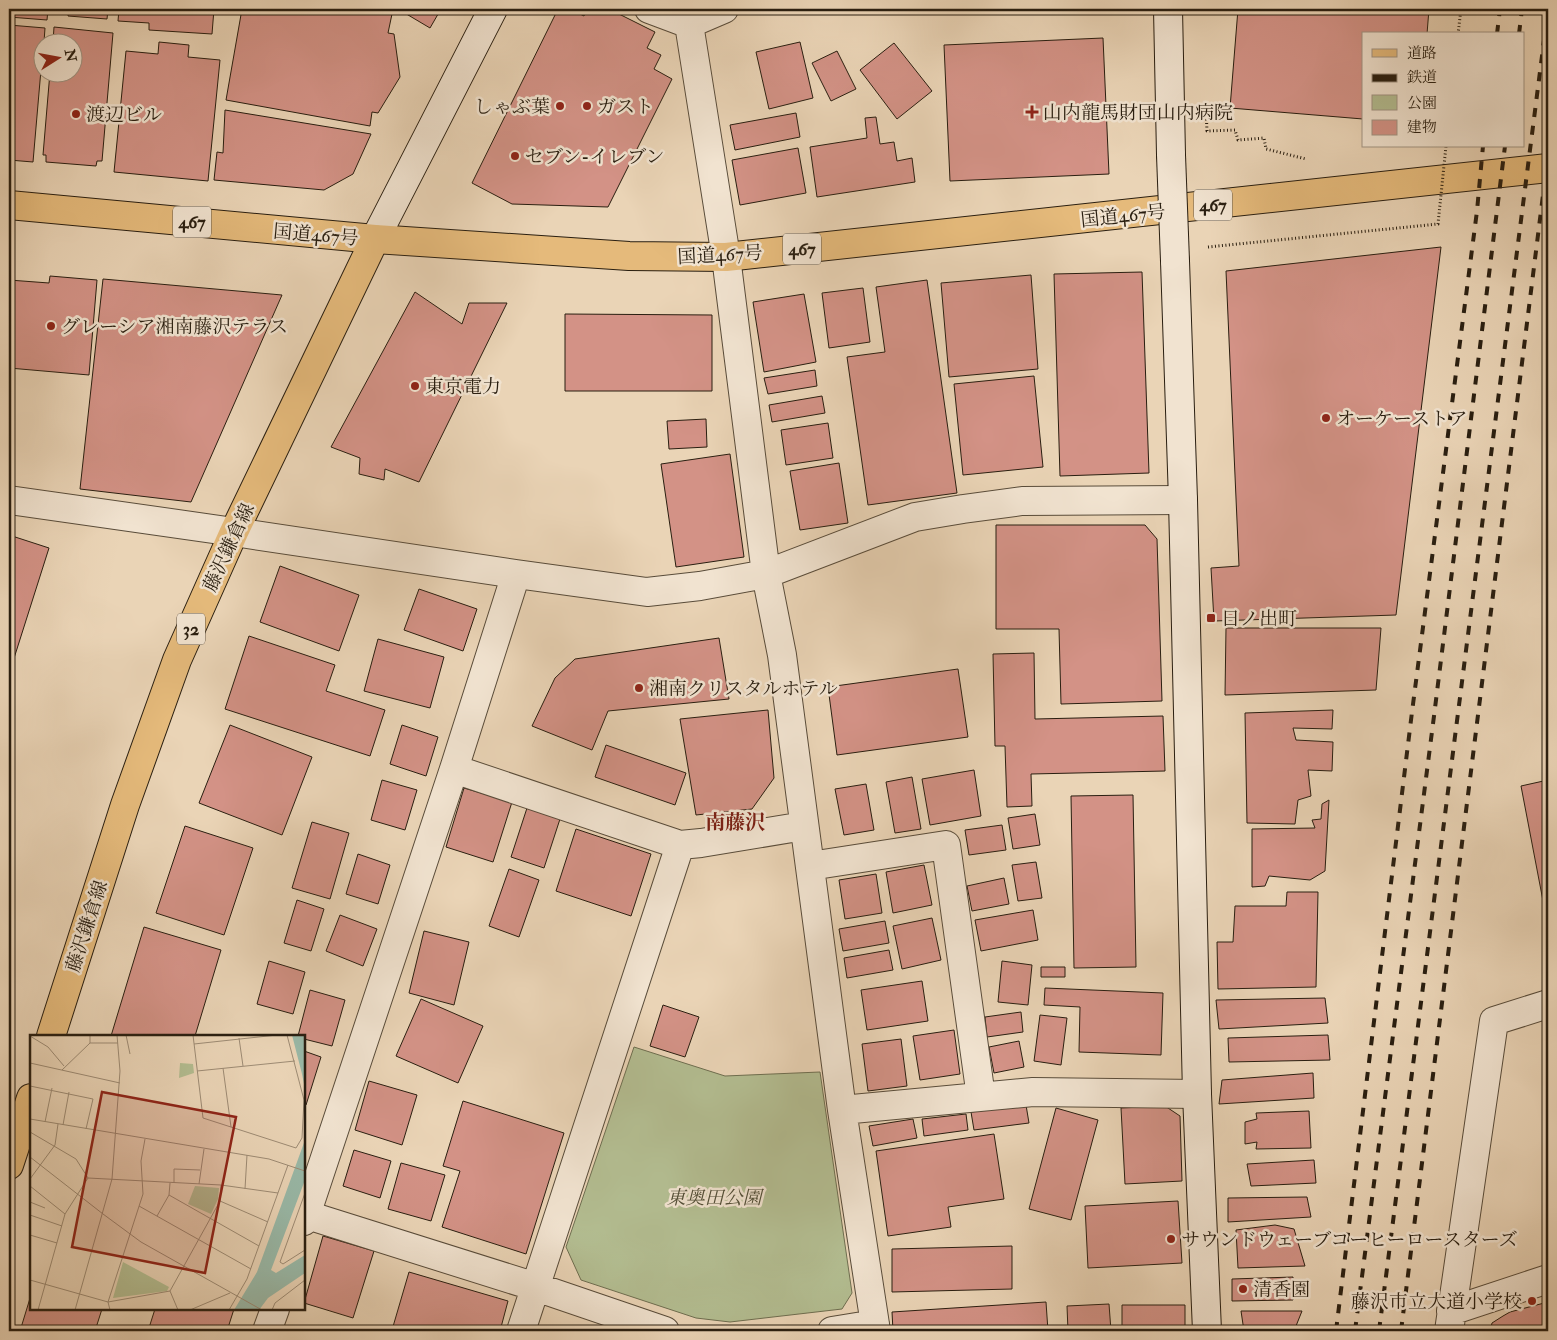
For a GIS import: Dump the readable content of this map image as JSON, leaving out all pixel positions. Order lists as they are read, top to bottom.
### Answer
{
  "streets": {
    "main road": [
      "467",
      "国道467号",
      "藤沢鎌倉線",
      "32"
    ]
  },
  "crossings": [
    ["国道467号", "藤沢鎌倉線"]
  ],
  "districts": ["南藤沢"],
  "parks": ["東奥田公園"],
  "places": {
    "other": [
      "しゃぶ葉",
      "ガスト",
      "渡辺ビル",
      "セブン-イレブン",
      "グレーシア湘南藤沢テラス",
      "東京電力",
      "オーケーストア",
      "湘南クリスタルホテル",
      "サウンドウェーブコーヒーロースターズ",
      "清香園",
      "藤沢市立大道小学校"
    ],
    "health": ["山内龍馬財団山内病院"],
    "transit": ["日ノ出町"]
  },
  "legend": [
    "道路",
    "鉄道",
    "公園",
    "建物"
  ],
  "north": "right"
}
